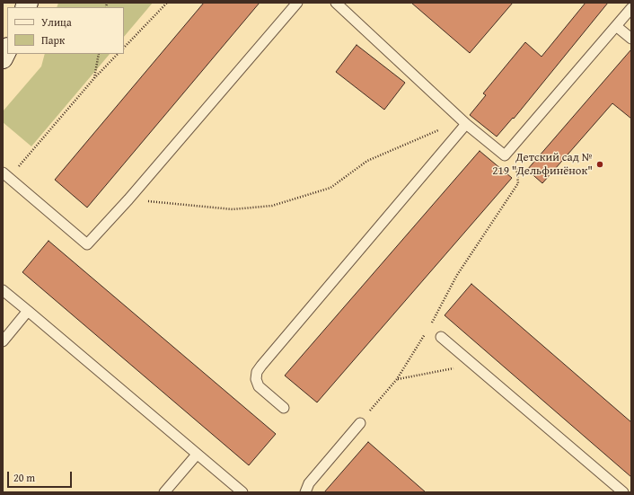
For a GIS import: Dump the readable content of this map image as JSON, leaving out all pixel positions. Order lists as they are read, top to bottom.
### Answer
{
  "places": ["Детский сад № 219 \"Дельфинёнок\""],
  "legend": ["Улица", "Парк"],
  "scale_bar": "20 m"
}
